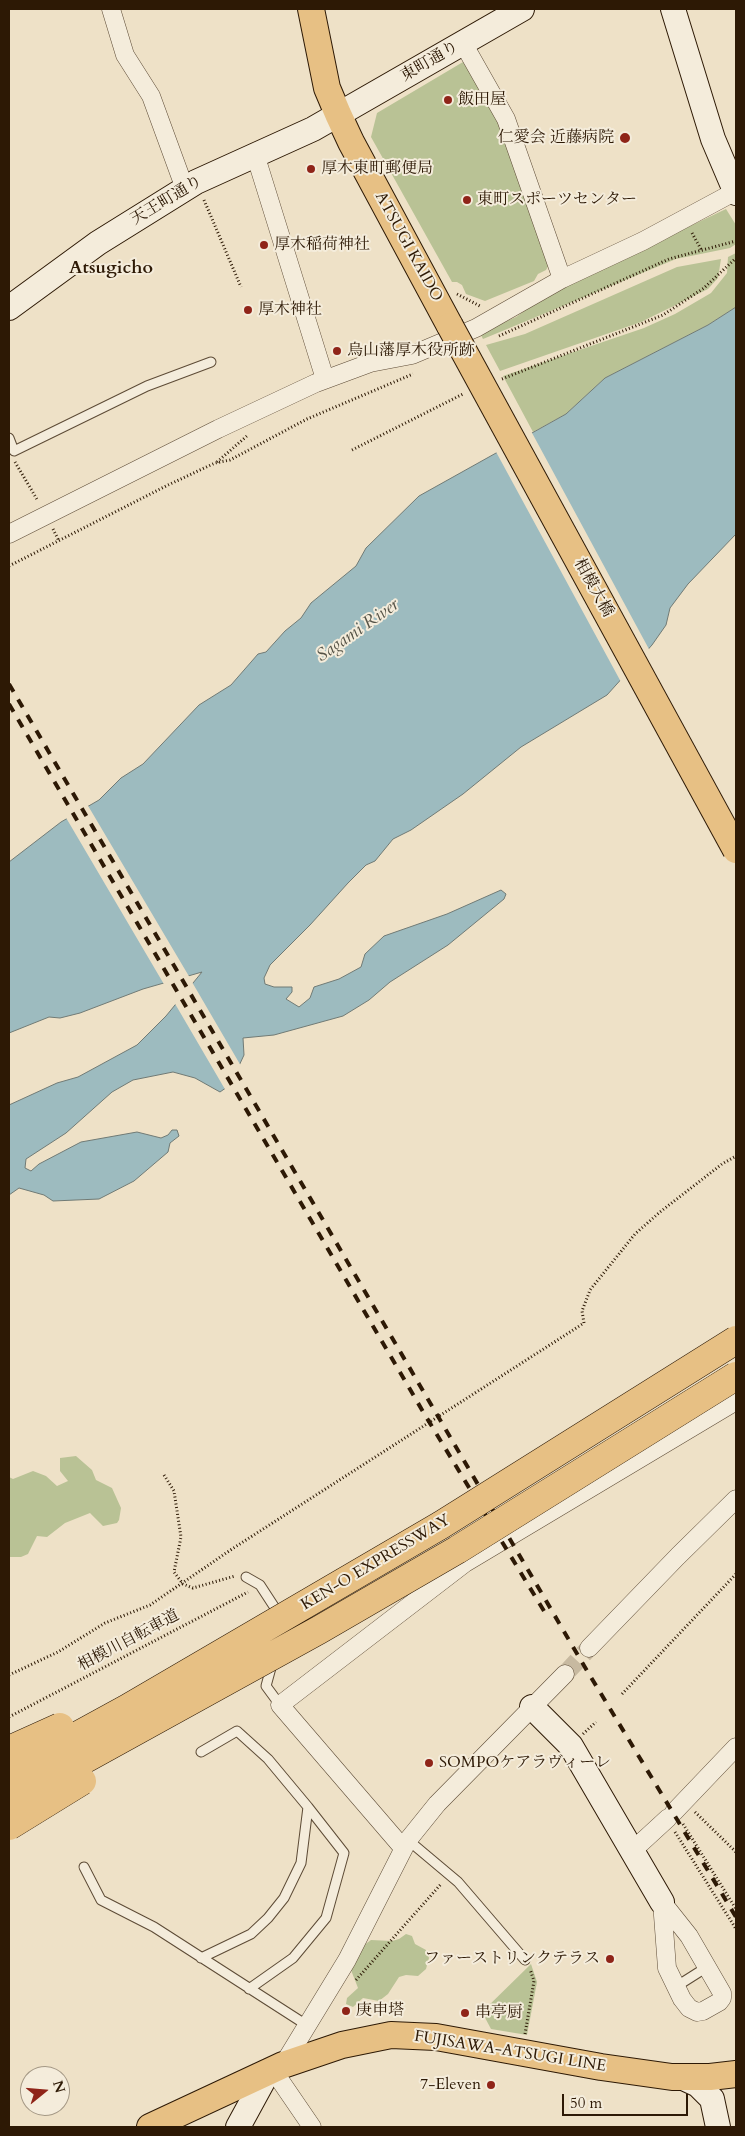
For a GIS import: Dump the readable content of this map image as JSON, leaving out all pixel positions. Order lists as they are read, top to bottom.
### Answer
{
  "streets": {
    "highway": ["KEN-O EXPRESSWAY"],
    "main road": ["ATSUGI KAIDO", "相模大橋", "FUJISAWA-ATSUGI LINE"],
    "street": ["東町通り", "天王町通り"],
    "path": ["相模川自転車道"]
  },
  "crossings": [
    ["東町通り", "天王町通り"],
    ["東町通り", "ATSUGI KAIDO"],
    ["天王町通り", "ATSUGI KAIDO"],
    ["ATSUGI KAIDO", "相模大橋"]
  ],
  "districts": ["Atsugicho"],
  "water": ["Sagami River"],
  "places": [
    "飯田屋",
    "仁愛会 近藤病院",
    "厚木東町郵便局",
    "東町スポーツセンター",
    "厚木稲荷神社",
    "厚木神社",
    "烏山藩厚木役所跡",
    "SOMPOケアラヴィーレ",
    "ファーストリンクテラス",
    "庚申塔",
    "串亭厨",
    "7-Eleven"
  ],
  "scale_bar": "50 m",
  "north": "right"
}
